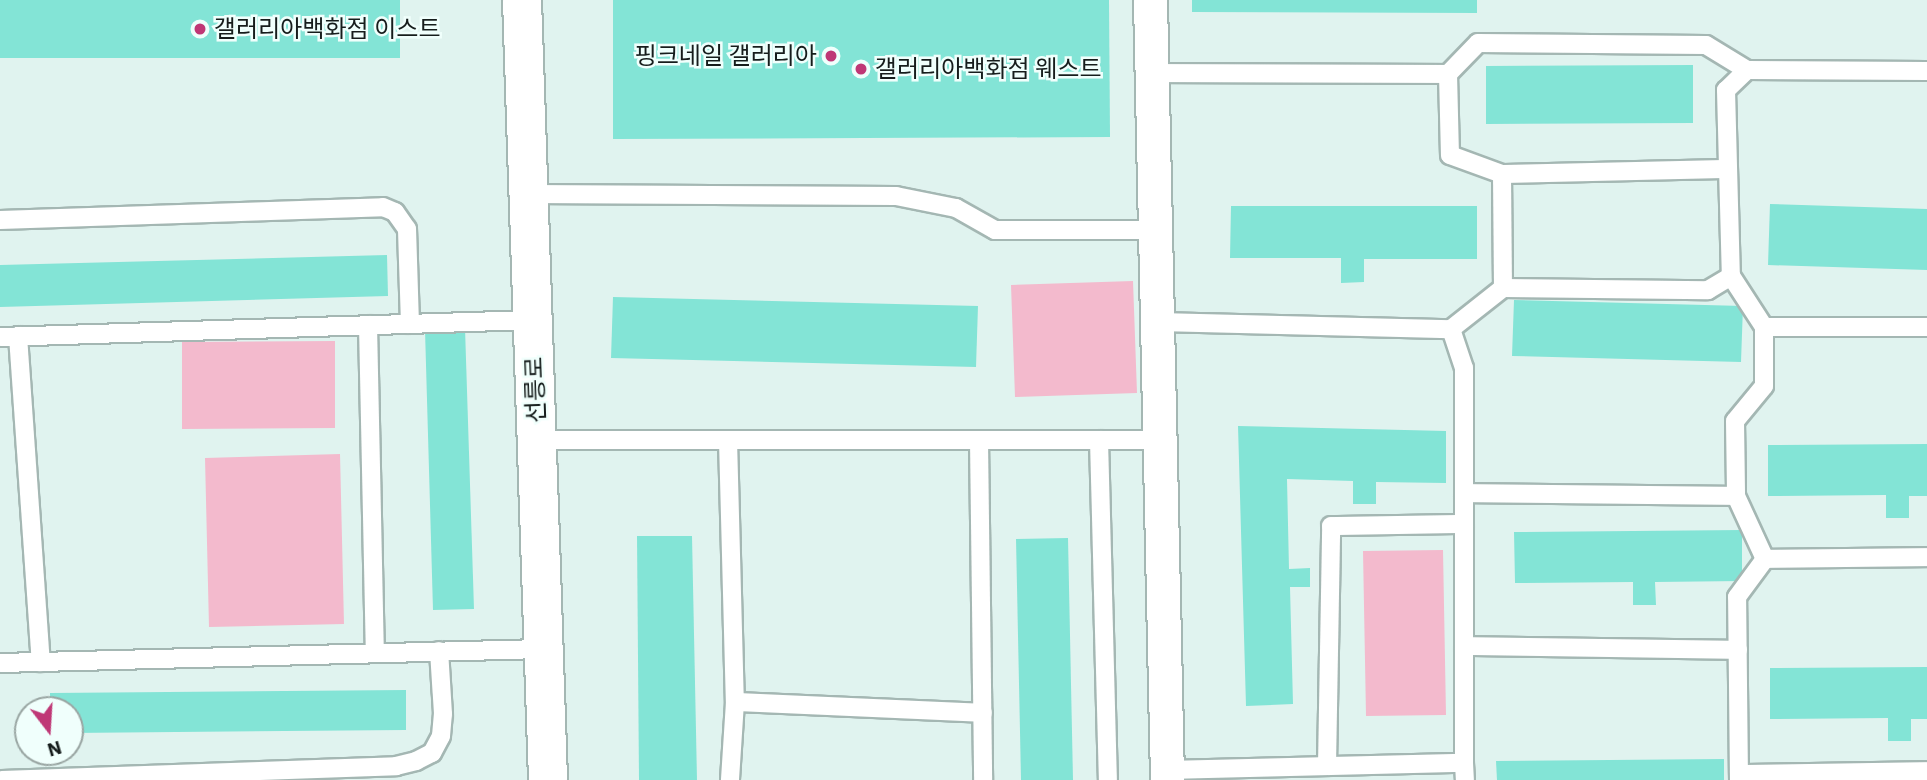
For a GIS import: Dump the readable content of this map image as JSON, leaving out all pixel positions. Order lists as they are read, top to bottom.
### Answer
{
  "streets": {
    "main road": ["선릉로"]
  },
  "places": ["갤러리아백화점 이스트", "핑크네일 갤러리아", "갤러리아백화점 웨스트"],
  "north": "bottom"
}
